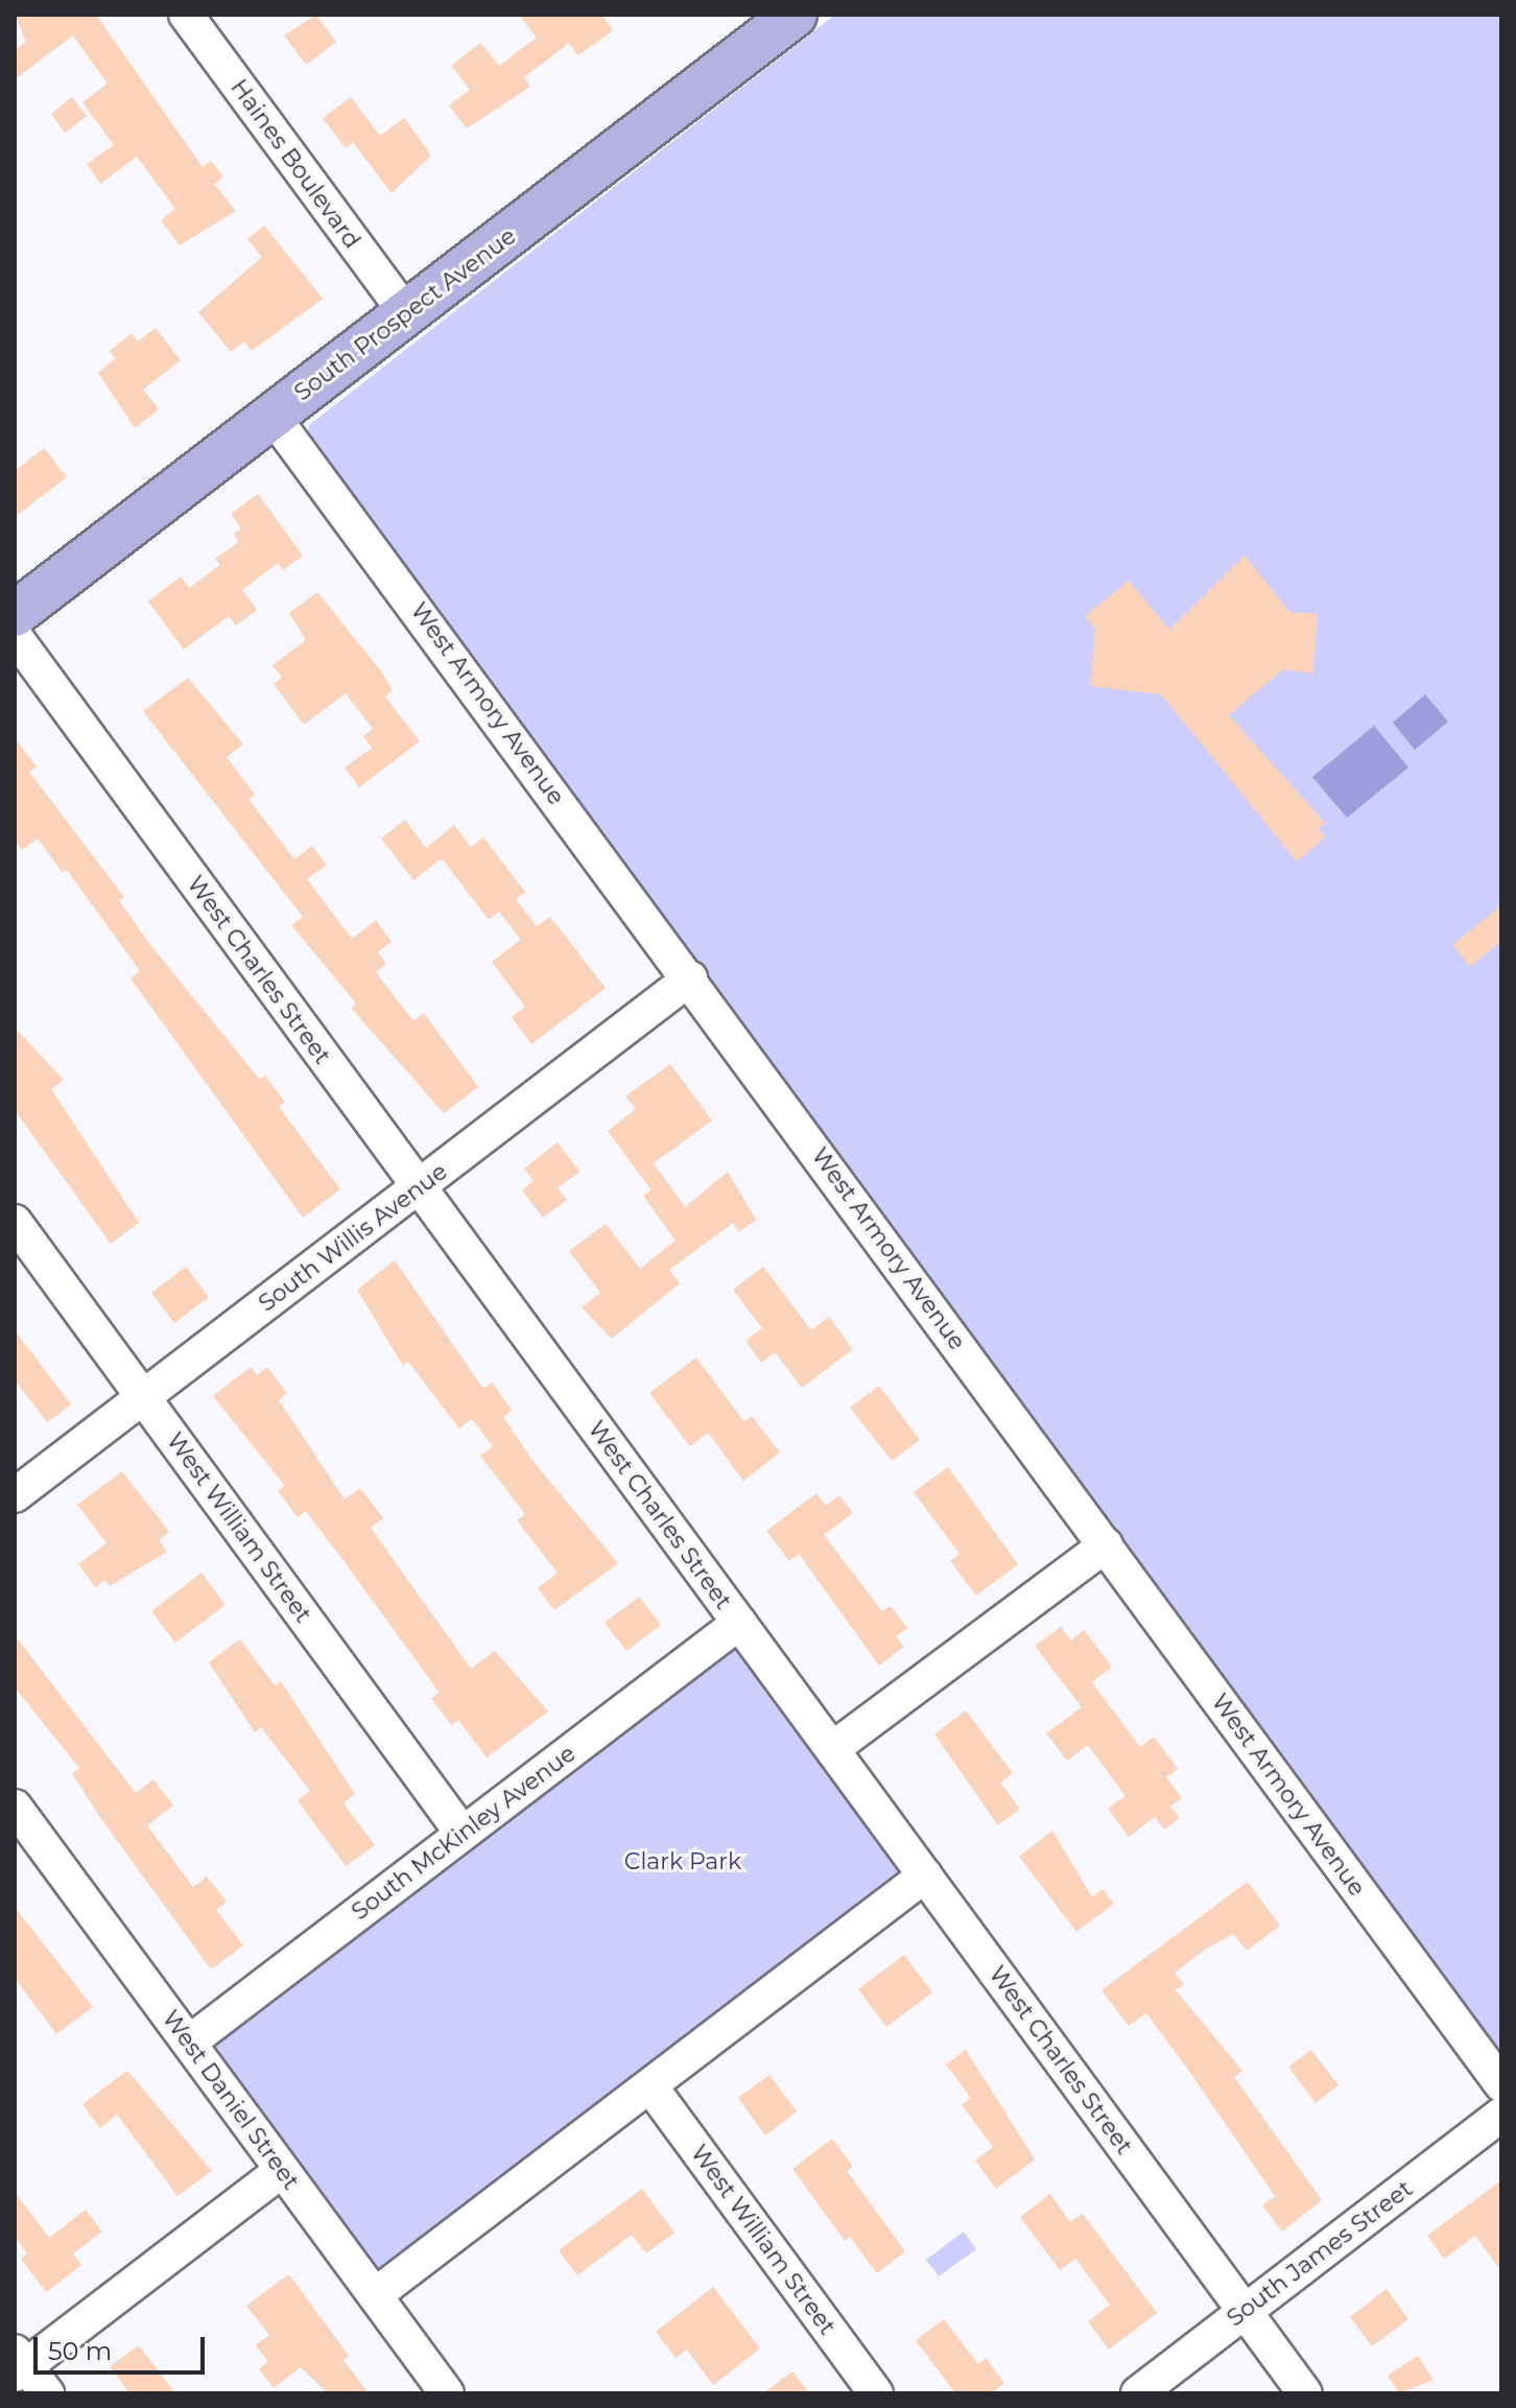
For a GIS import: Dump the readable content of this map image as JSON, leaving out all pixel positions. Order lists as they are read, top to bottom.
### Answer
{
  "streets": {
    "main road": ["South Prospect Avenue"],
    "street": [
      "Haines Boulevard",
      "West Armory Avenue",
      "West Charles Street",
      "South Willis Avenue",
      "West William Street",
      "South McKinley Avenue",
      "West Daniel Street",
      "South James Street"
    ]
  },
  "crossings": [
    ["Haines Boulevard", "South Prospect Avenue"],
    ["South Prospect Avenue", "West Armory Avenue"],
    ["West Armory Avenue", "South Willis Avenue"],
    ["West Charles Street", "South Willis Avenue"],
    ["West Charles Street", "South McKinley Avenue"],
    ["West Charles Street", "South James Street"],
    ["South Willis Avenue", "West William Street"],
    ["West William Street", "South McKinley Avenue"],
    ["South McKinley Avenue", "West Daniel Street"]
  ],
  "parks": ["Clark Park"],
  "scale_bar": "50 m"
}
